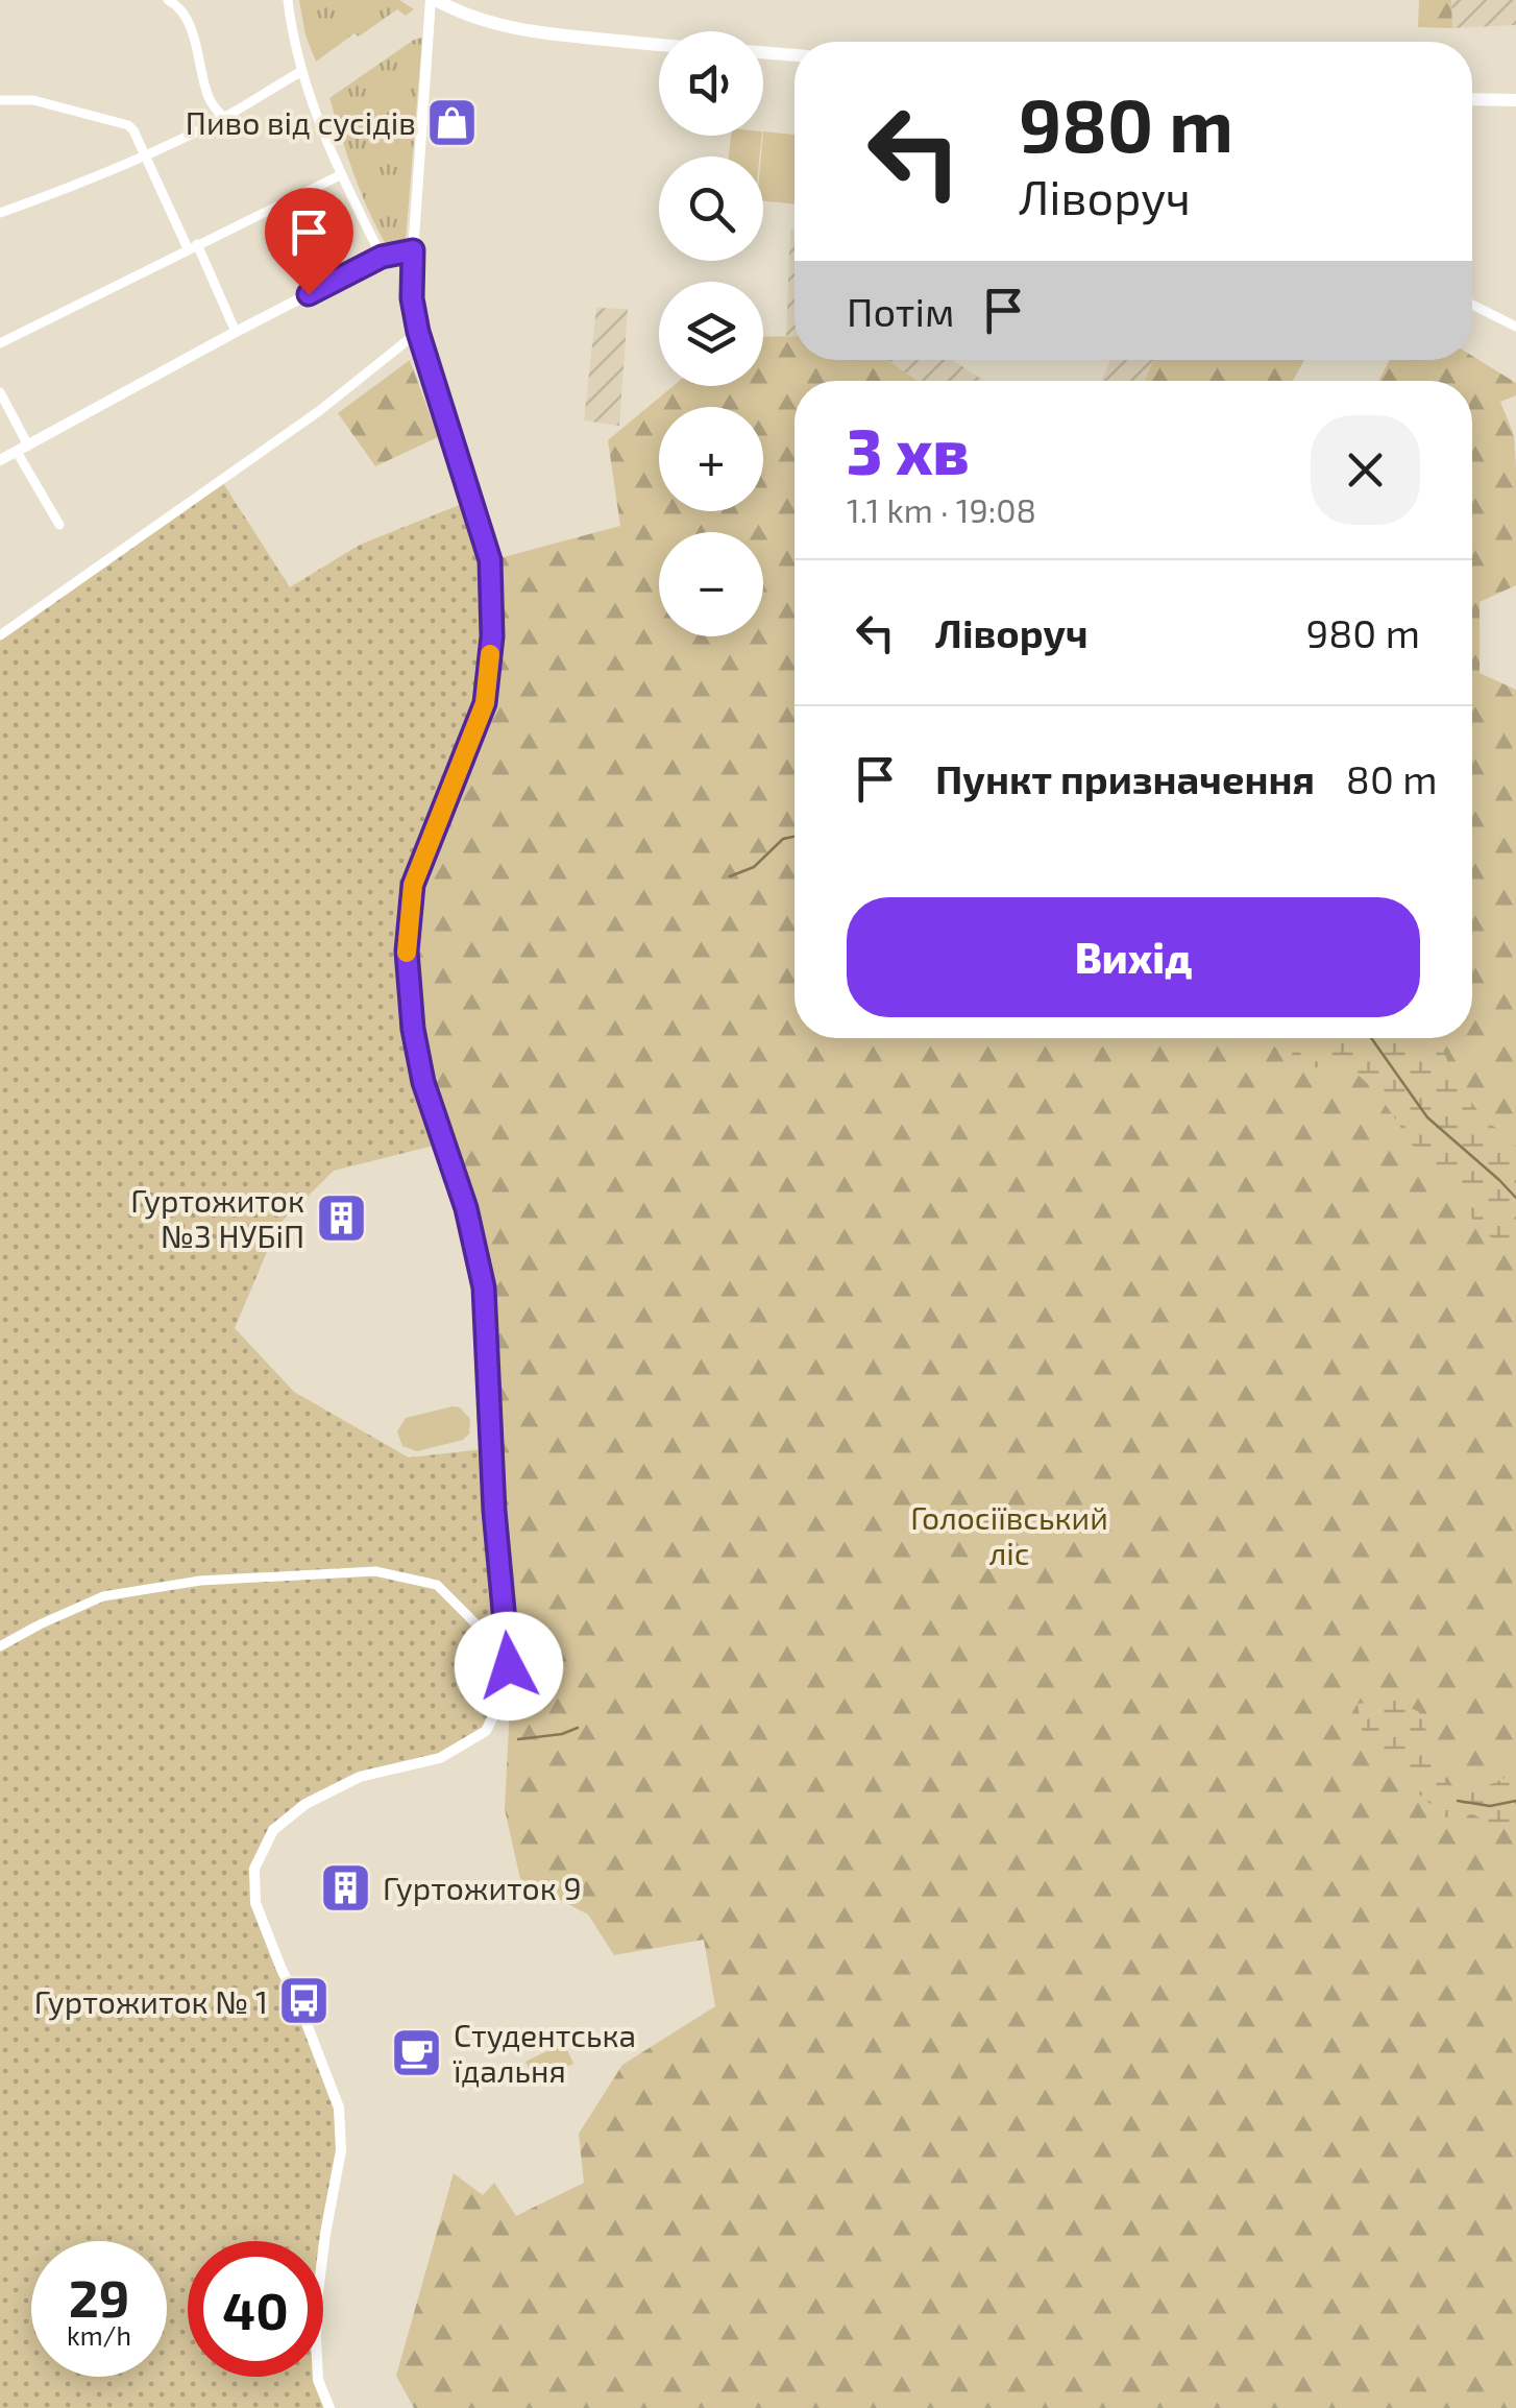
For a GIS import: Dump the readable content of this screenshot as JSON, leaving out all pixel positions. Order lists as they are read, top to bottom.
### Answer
{
  "parks": ["Голосіївський ліс"],
  "places": {
    "shop": ["Пиво від сусідів"],
    "building": ["Гуртожиток №3 НУБіП", "Гуртожиток 9"],
    "bus stop": ["Гуртожиток № 1"],
    "cafe": ["Студентська їдальня"]
  },
  "page": {
    "map_buttons": ["+", "−"],
    "turn": ["980 m", "Ліворуч"],
    "then": "Потім",
    "heading": ["3 хв", "1.1 km · 19:08"],
    "list": [
      {
        "name": "Ліворуч",
        "value": "980 m"
      },
      {
        "name": "Пункт призначення",
        "value": "80 m"
      }
    ],
    "buttons": "Вихід",
    "speed": "29 km/h",
    "limit": "40"
  }
}
